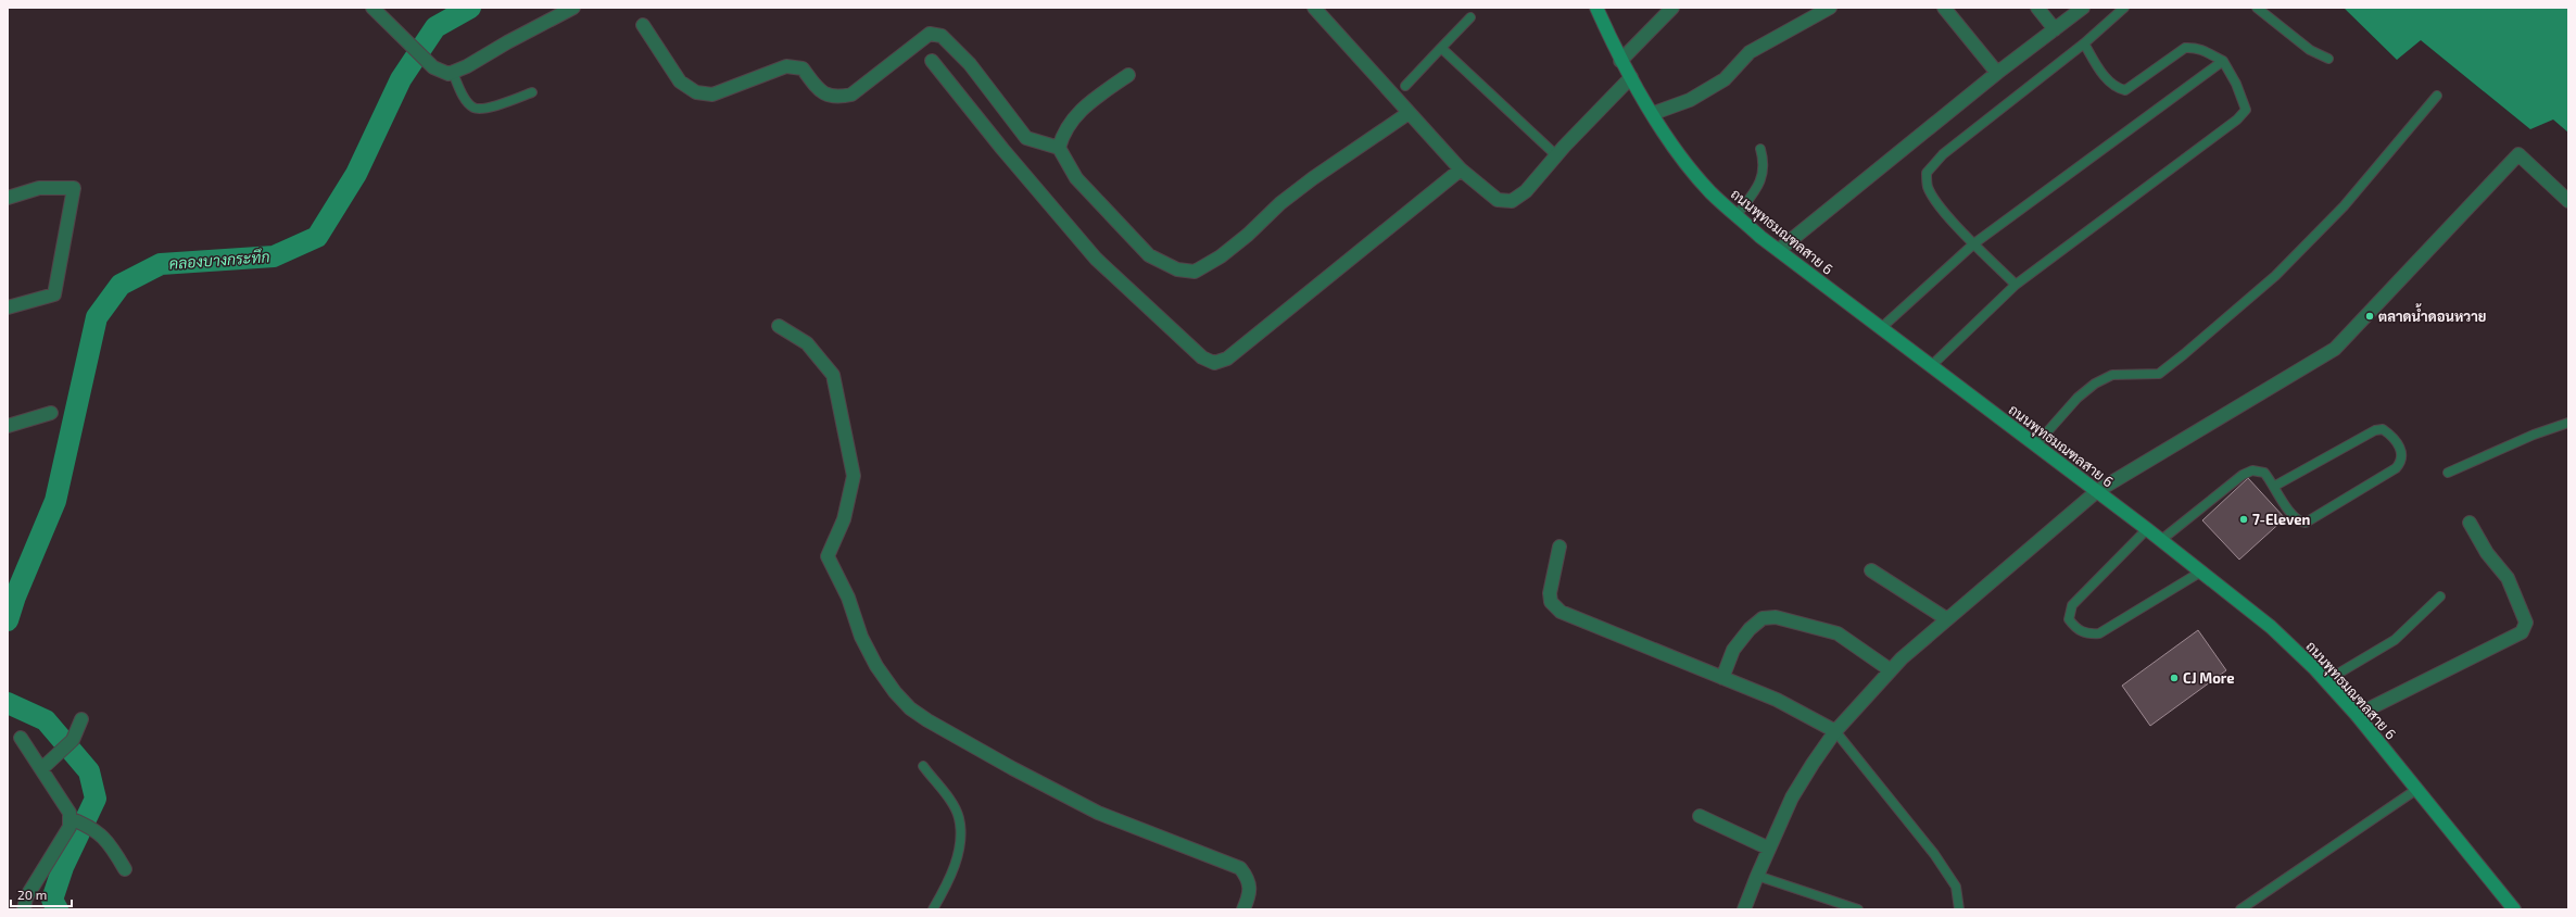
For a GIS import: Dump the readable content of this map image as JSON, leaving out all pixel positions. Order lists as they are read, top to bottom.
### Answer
{
  "streets": {
    "main road": ["ถนนพุทธมณฑลสาย 6"]
  },
  "water": ["คลองบางกระทึก"],
  "places": ["ตลาดน้ำดอนหวาย", "7-Eleven", "CJ More"],
  "scale_bar": "20 m"
}
